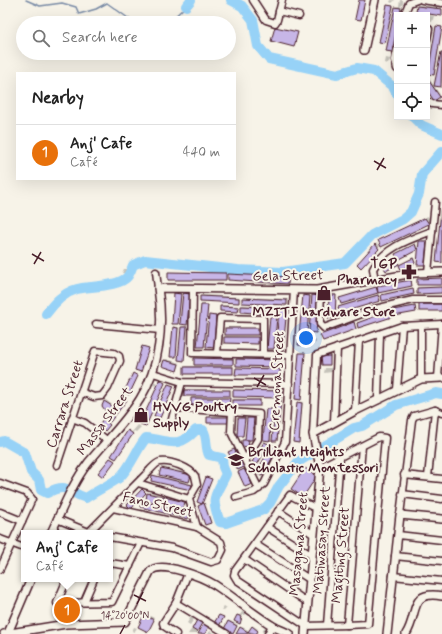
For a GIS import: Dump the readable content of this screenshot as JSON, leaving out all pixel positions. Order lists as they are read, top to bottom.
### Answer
{
  "streets": {
    "street": [
      "Gela Street",
      "Cremona Street",
      "Carrara Street",
      "Massa Street",
      "Fano Street",
      "Matiwasay Street",
      "Masagana Street",
      "Magiting Street"
    ]
  },
  "crossings": [
    ["Gela Street", "Cremona Street"],
    ["Gela Street", "Massa Street"]
  ],
  "places": {
    "pharmacy": ["TGP Pharmacy"],
    "shop": ["MZITI hardware Store", "HVVG Poultry Supply"],
    "school or university": ["Brilliant Heights Scholastic Montessori"]
  },
  "page": {
    "map_buttons": ["+", "−"],
    "search": "Search here",
    "heading": "Nearby",
    "list": [
      {
        "mark": "1",
        "name": "Anj' Cafe",
        "note": "Café",
        "value": "440 m"
      }
    ],
    "popup": ["Anj' Cafe", "Café"],
    "pins": "1"
  },
  "coordinates": ["14°20'00\"N"]
}
